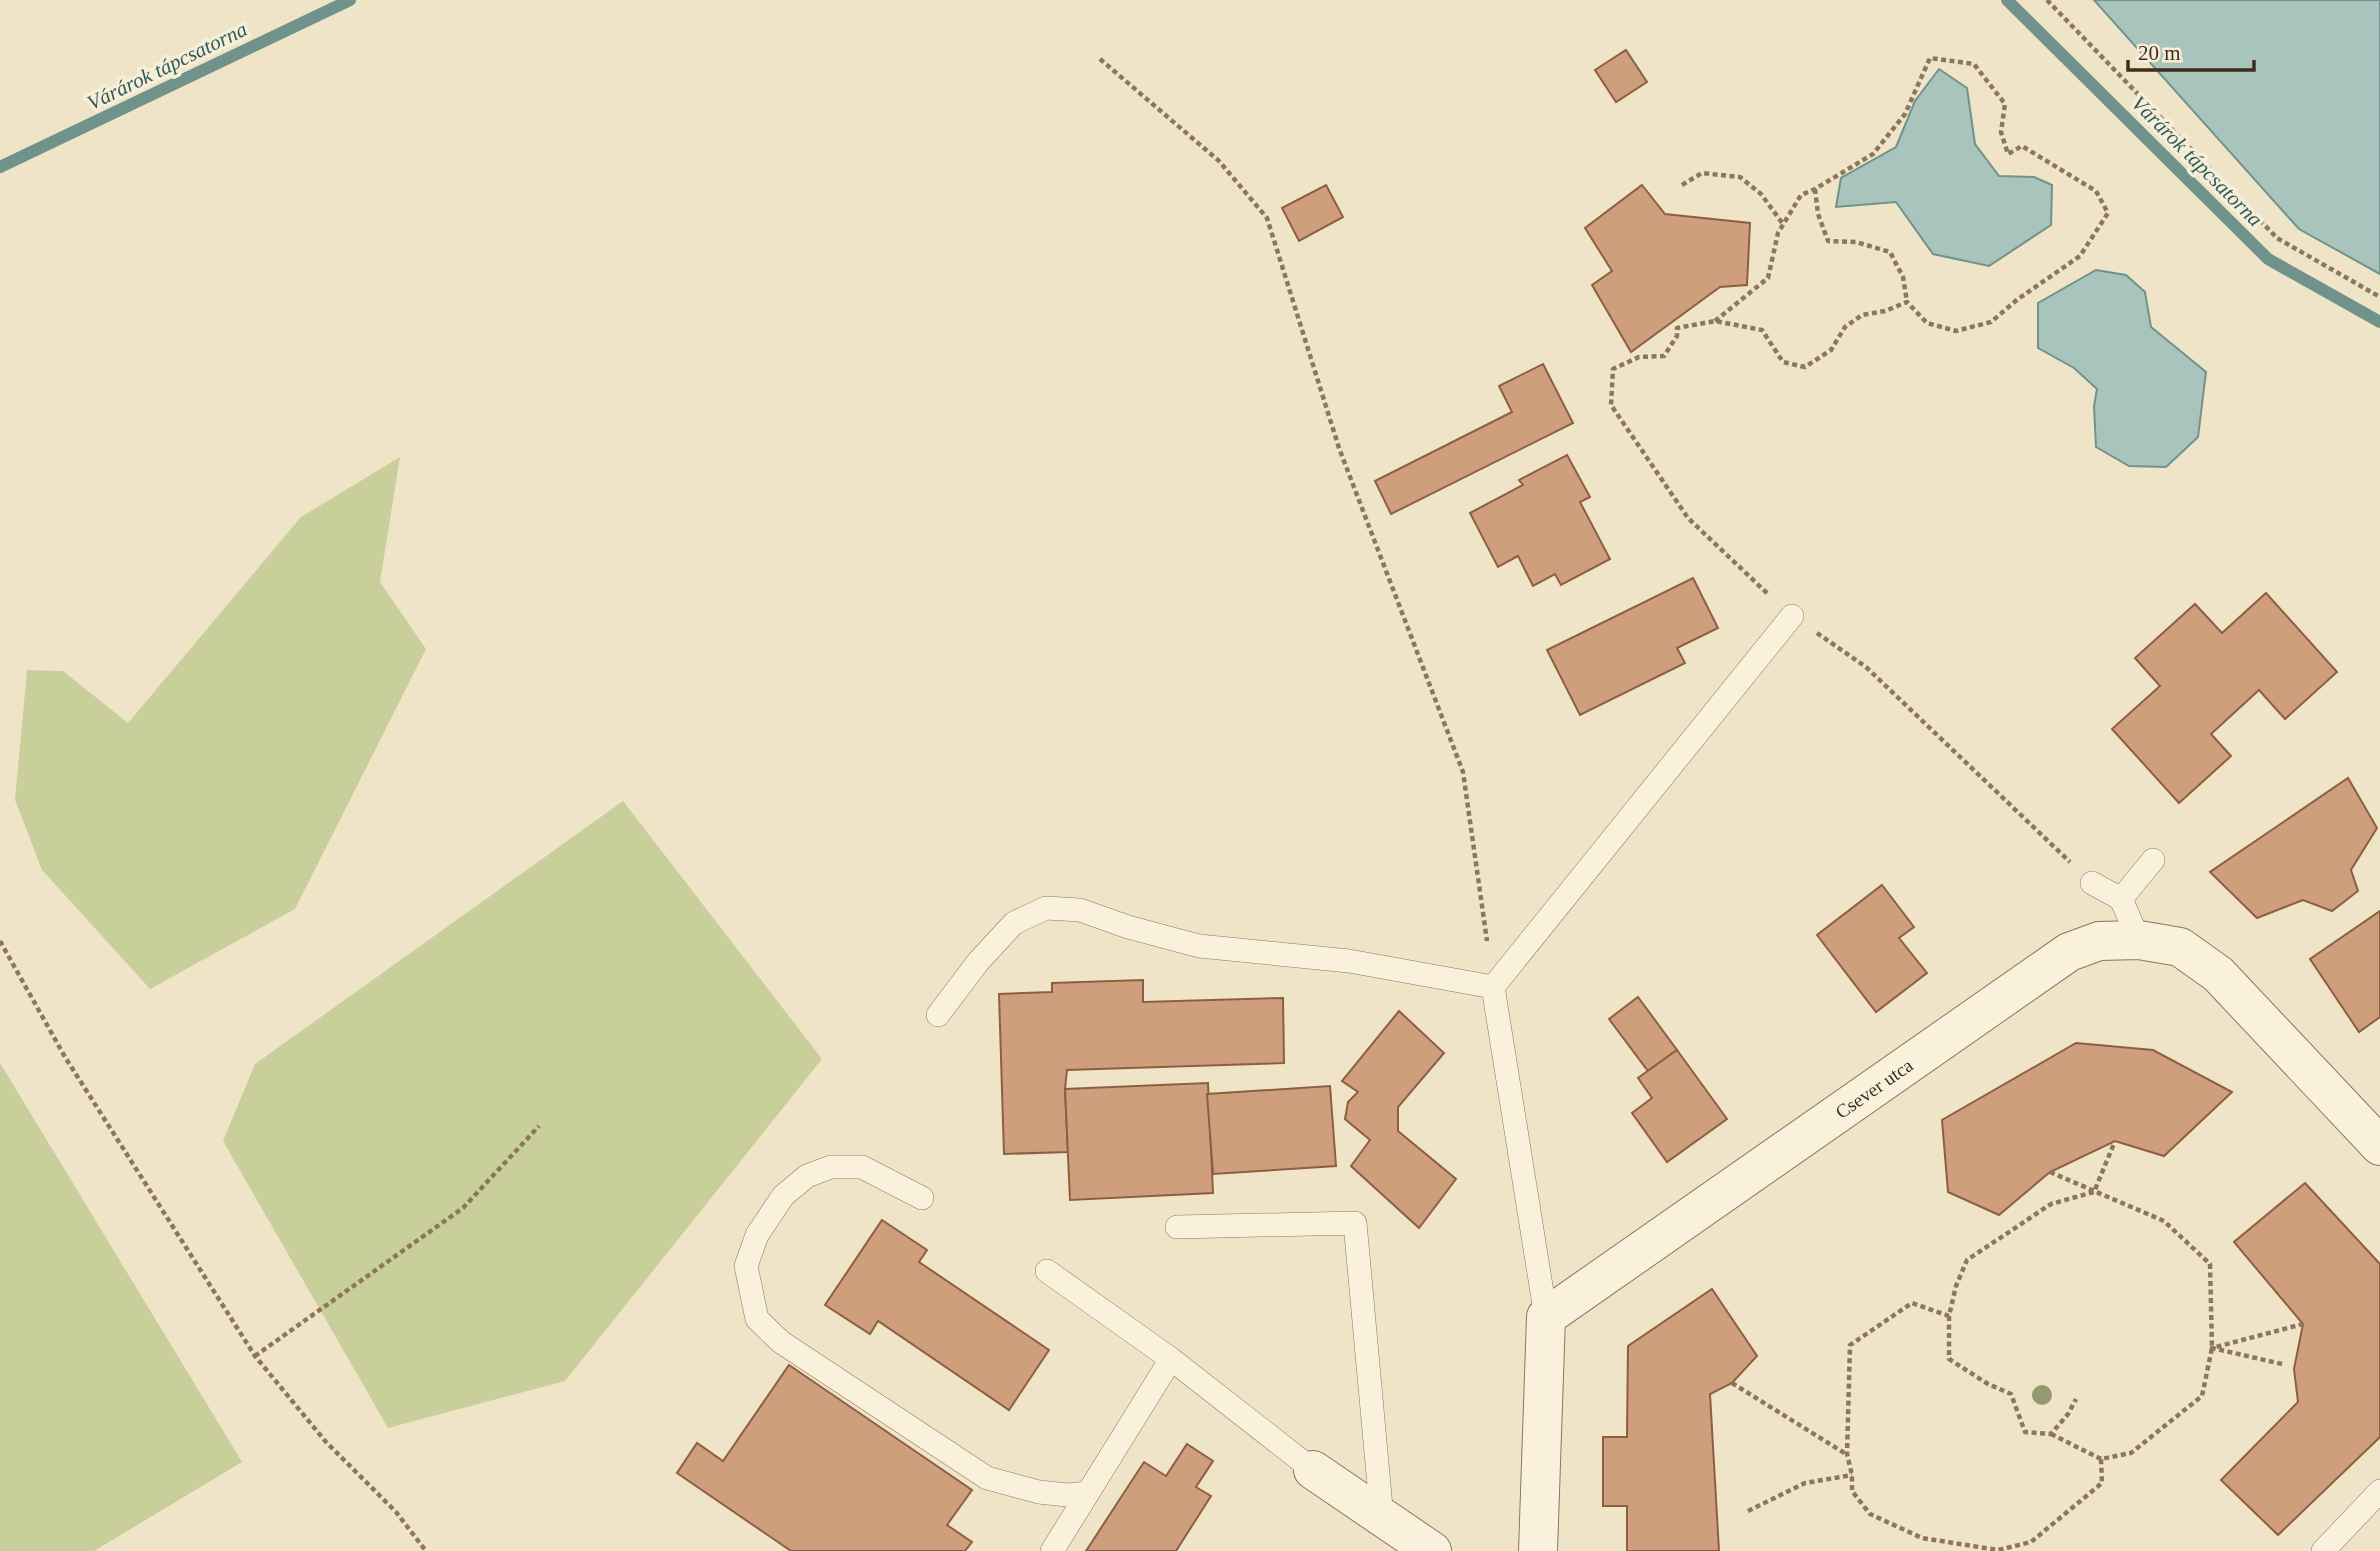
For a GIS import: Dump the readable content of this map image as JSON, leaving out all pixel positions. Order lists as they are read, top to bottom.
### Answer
{
  "streets": {
    "street": ["Csever utca"]
  },
  "water": ["Várárok tápcsatorna"],
  "scale_bar": "20 m"
}
